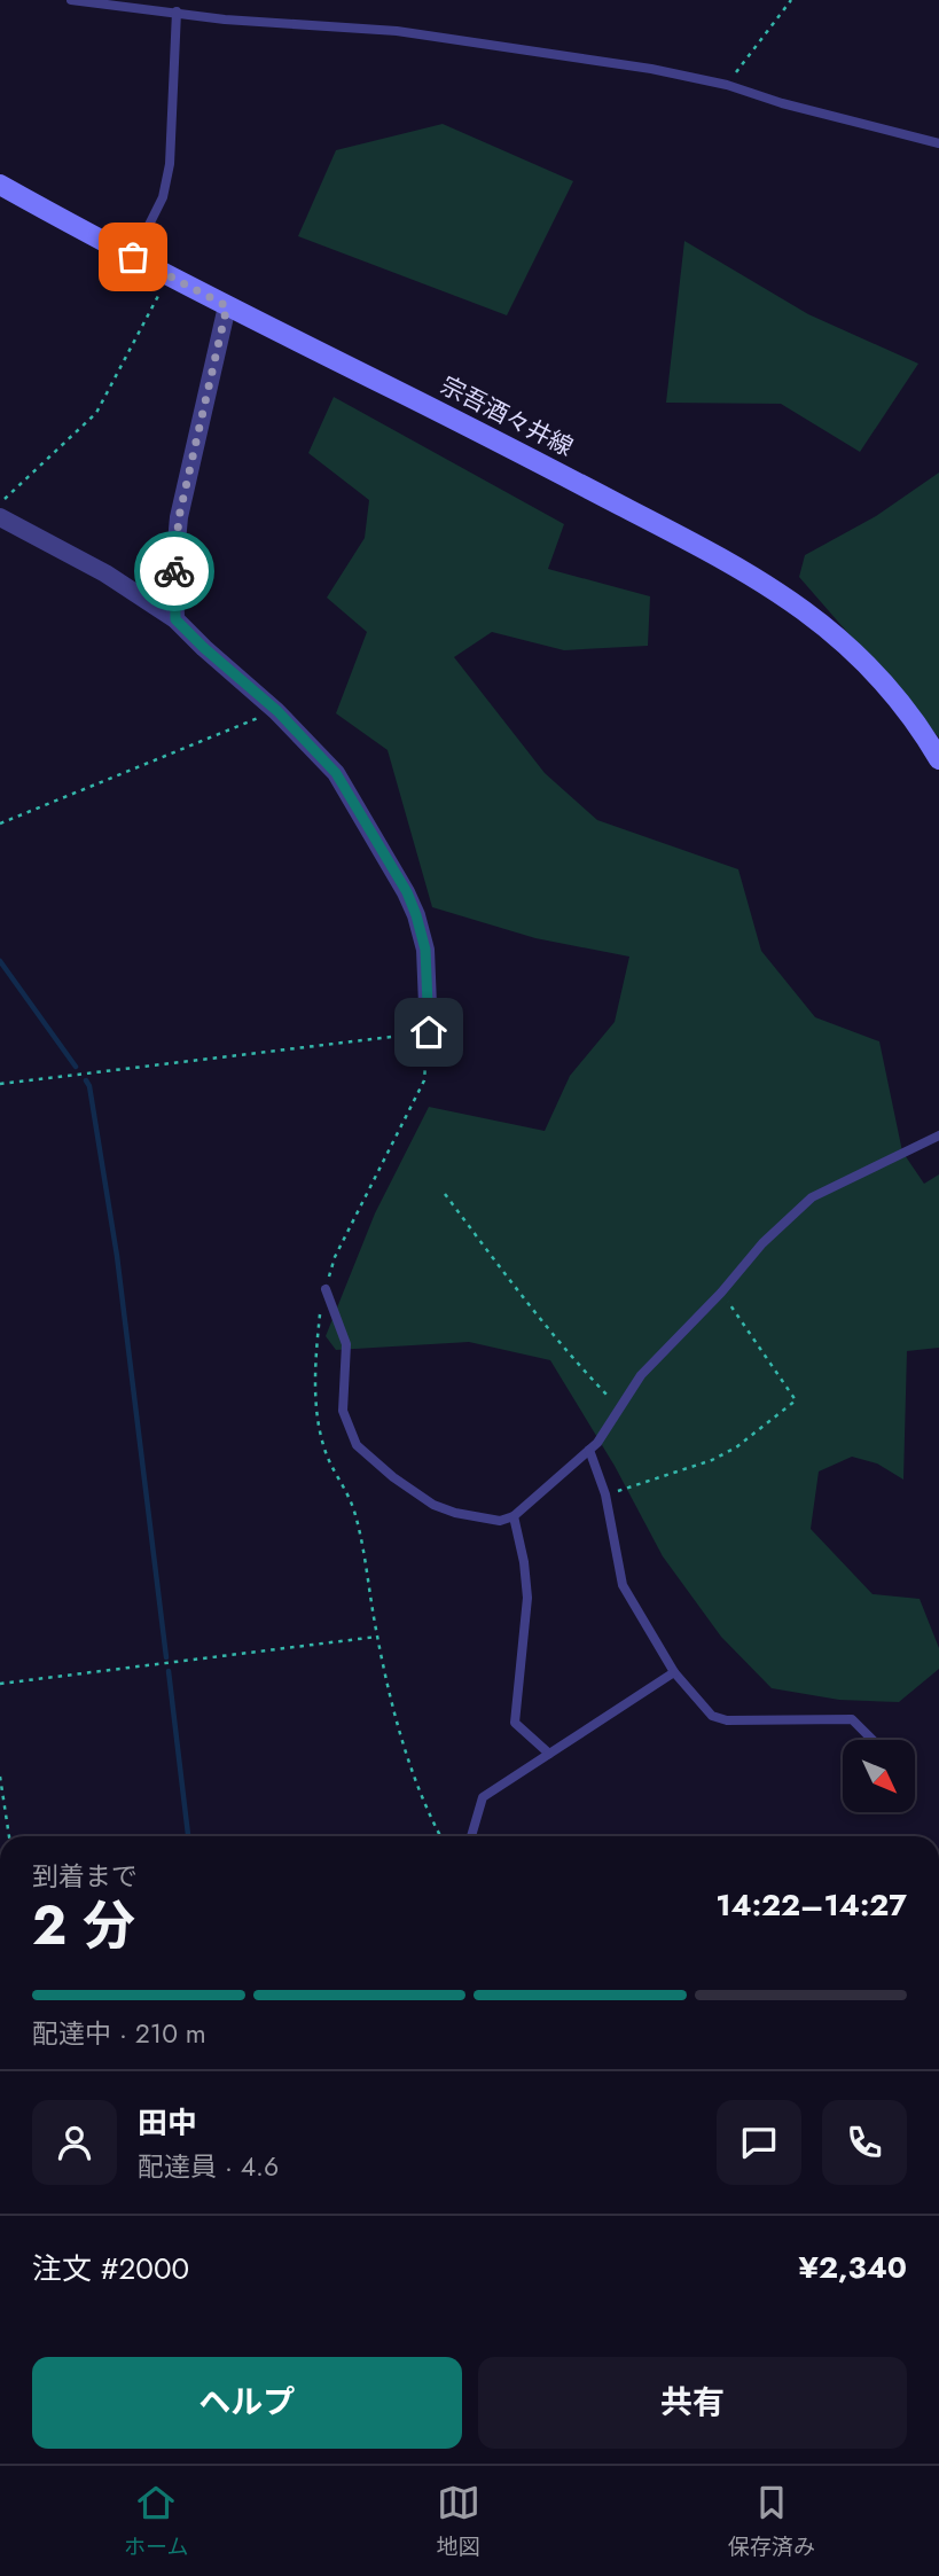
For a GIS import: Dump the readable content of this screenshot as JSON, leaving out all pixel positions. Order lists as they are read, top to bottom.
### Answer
{
  "streets": {
    "main road": ["宗吾酒々井線"]
  },
  "north": "bottom right",
  "page": {
    "heading": ["2 分", "到着まで", "14:22–14:27"],
    "panel": [
      "田中",
      "配達員 · 4.6",
      "注文 #2000",
      "¥2,340"
    ],
    "bar": "配達中 · 210 m",
    "buttons": ["ヘルプ", "共有"],
    "tabs": ["ホーム", "地図", "保存済み"]
  }
}
